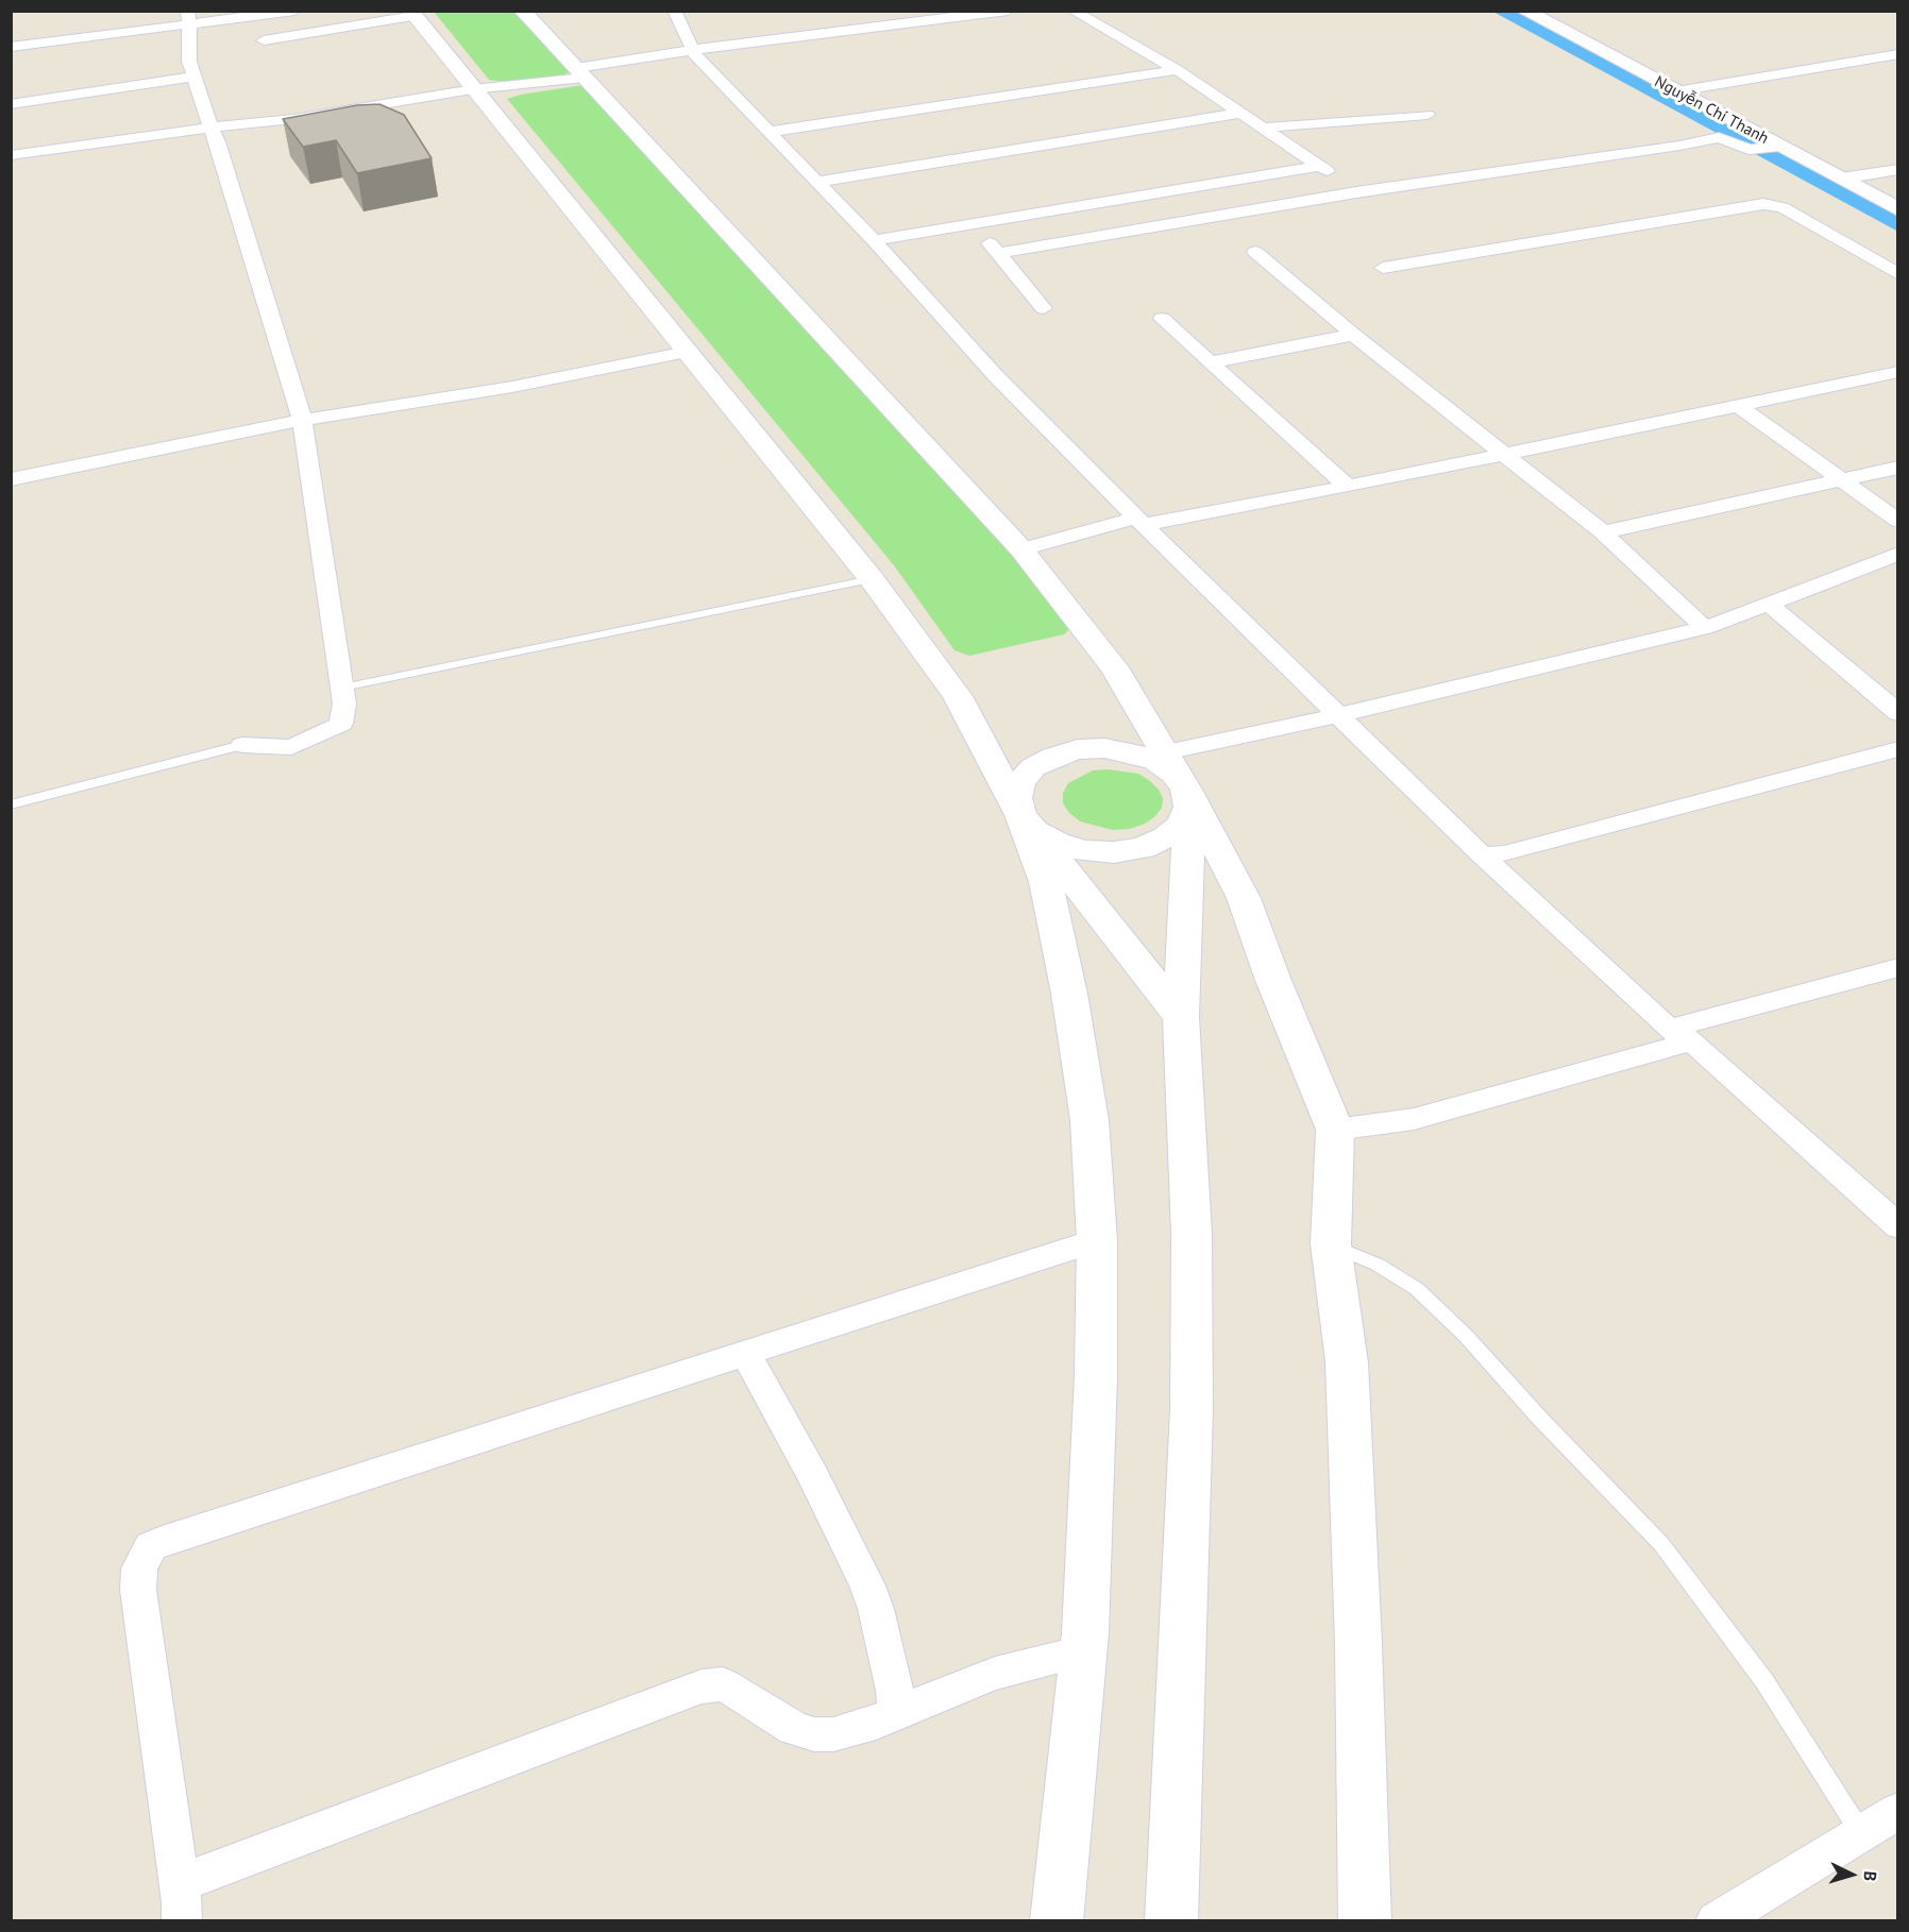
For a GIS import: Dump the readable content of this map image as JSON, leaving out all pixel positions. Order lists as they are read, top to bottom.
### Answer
{
  "streets": {
    "street": ["Nguyễn Chí Thanh"]
  },
  "north": "right"
}
